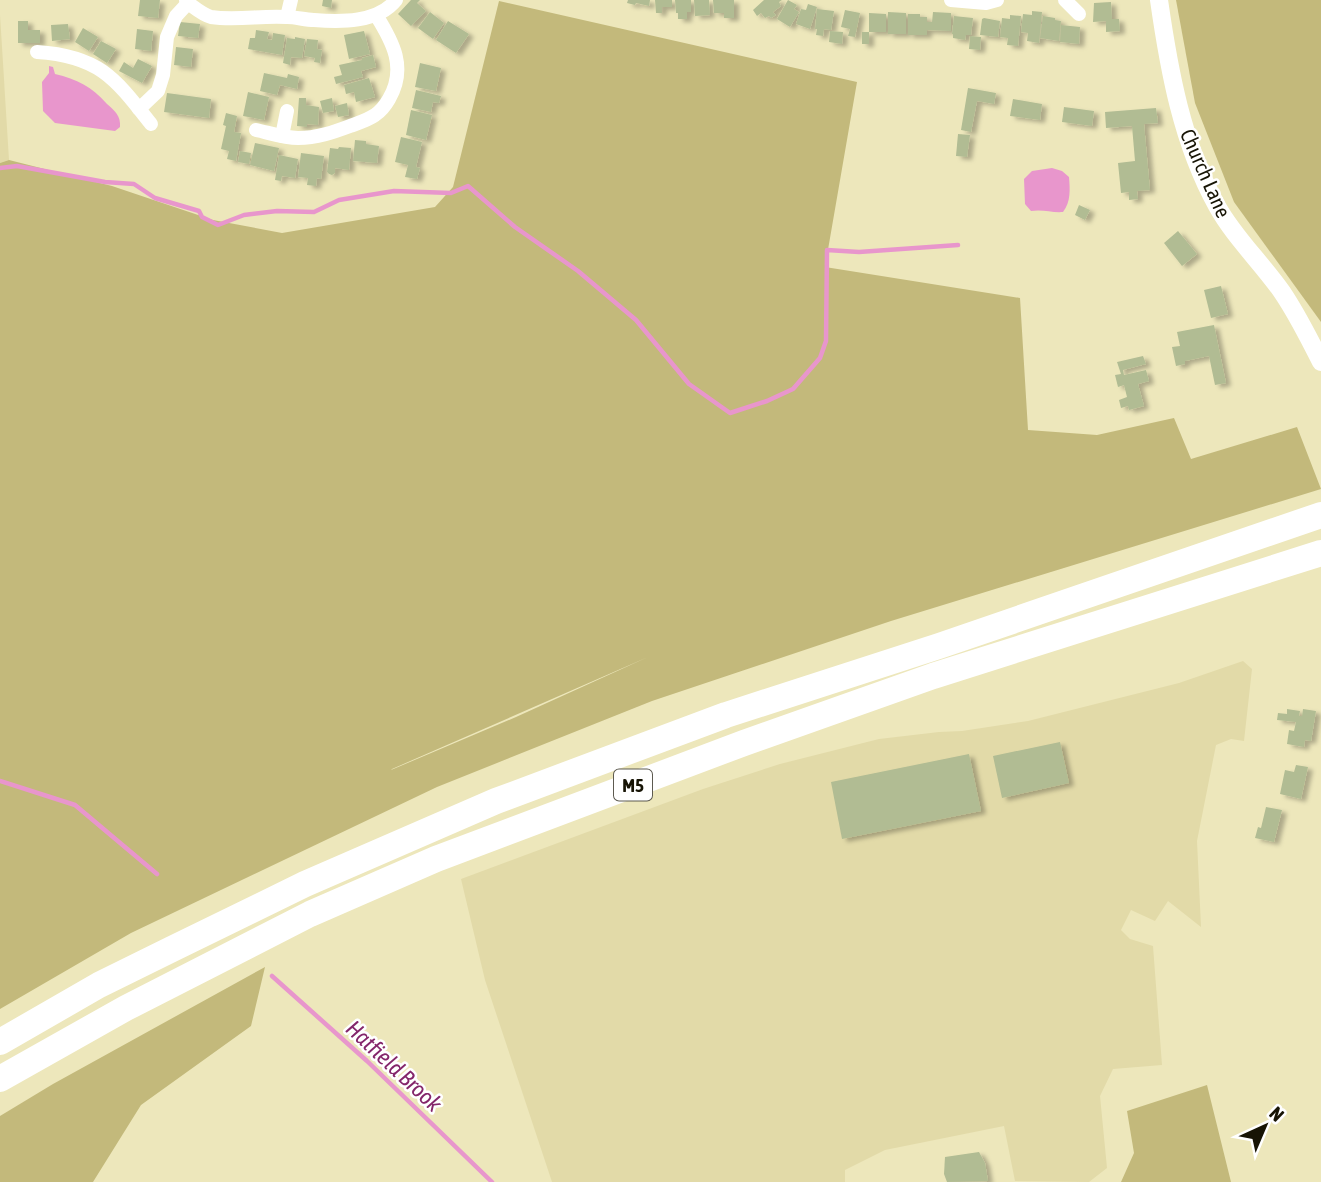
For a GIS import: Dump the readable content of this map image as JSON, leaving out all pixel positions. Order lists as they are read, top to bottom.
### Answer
{
  "streets": {
    "highway": ["M5"],
    "street": ["Church Lane"]
  },
  "water": ["Hatfield Brook"],
  "north": "top right"
}
